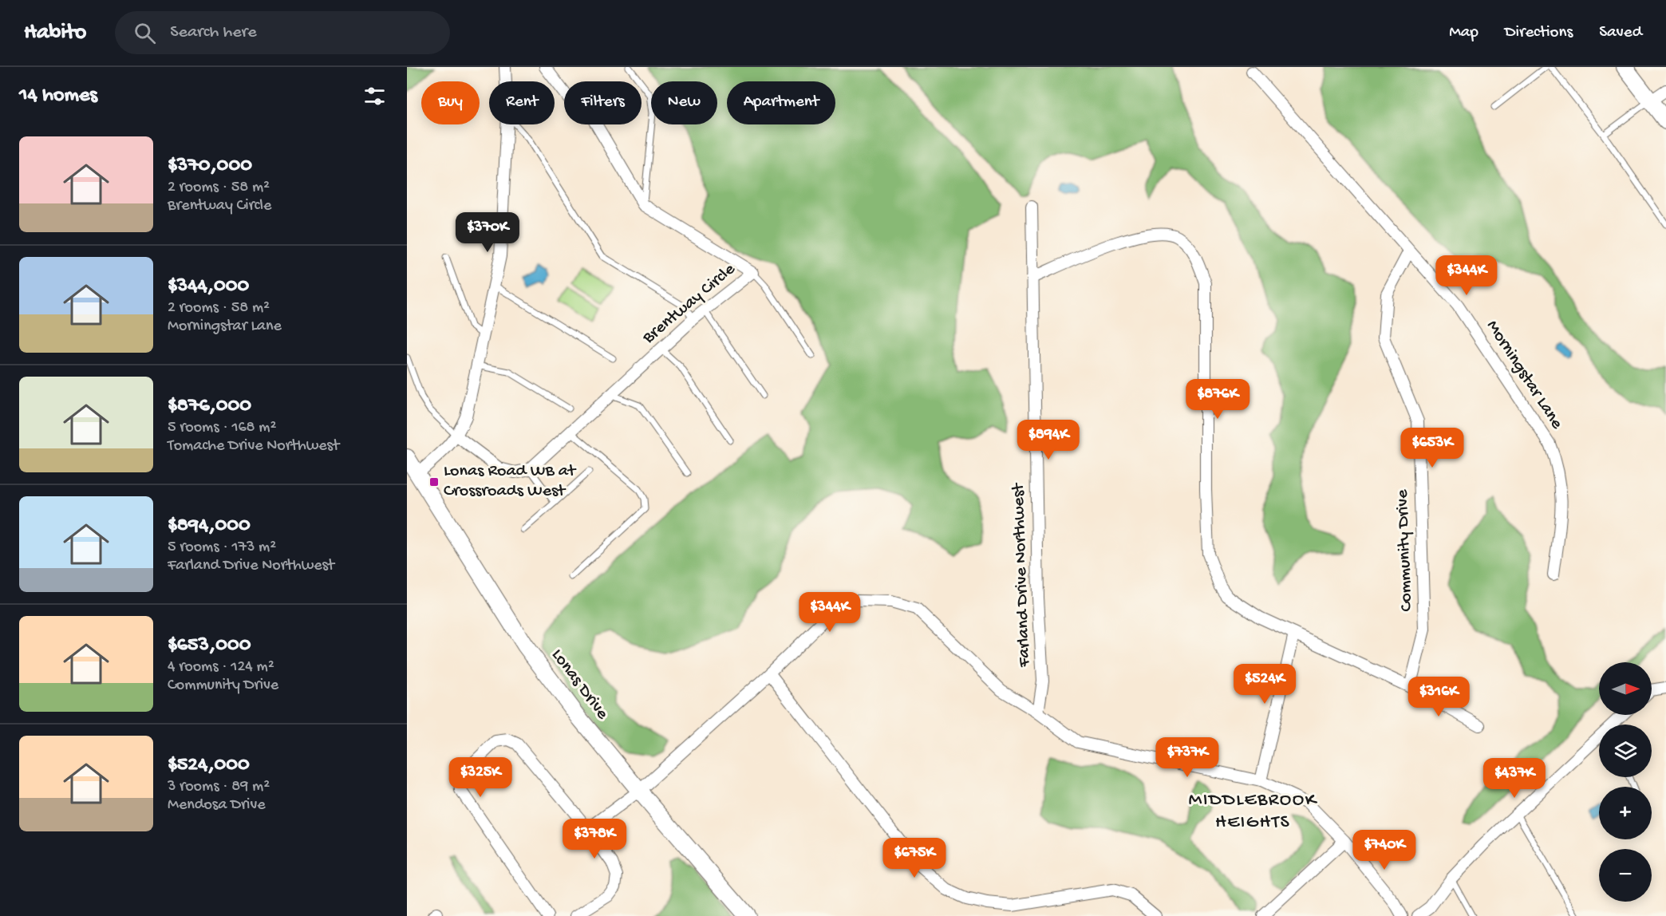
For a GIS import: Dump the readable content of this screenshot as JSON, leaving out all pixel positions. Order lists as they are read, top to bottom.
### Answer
{
  "streets": {
    "street": [
      "Brentway Circle",
      "Morningstar Lane",
      "Community Drive",
      "Farland Drive Northwest",
      "Lonas Drive"
    ]
  },
  "crossings": [
    ["Morningstar Lane", "Community Drive"]
  ],
  "districts": ["MIDDLEBROOK HEIGHTS"],
  "places": {
    "transit": ["Lonas Road WB at Crossroads West"]
  },
  "north": "right",
  "page": {
    "header": "Habito",
    "search": "Search here",
    "nav": ["Map", "Directions", "Saved"],
    "heading": "14 homes",
    "chip": [
      "Buy",
      "Rent",
      "Filters",
      "New",
      "Apartment"
    ],
    "list": [
      {
        "name": "$370,000",
        "note": "2 rooms · 58 m² · Brentway Circle"
      },
      {
        "name": "$344,000",
        "note": "2 rooms · 58 m² · Morningstar Lane"
      },
      {
        "name": "$876,000",
        "note": "5 rooms · 168 m² · Tomache Drive Northwest"
      },
      {
        "name": "$894,000",
        "note": "5 rooms · 173 m² · Farland Drive Northwest"
      },
      {
        "name": "$653,000",
        "note": "4 rooms · 124 m² · Community Drive"
      },
      {
        "name": "$524,000",
        "note": "3 rooms · 89 m² · Mendosa Drive"
      }
    ],
    "price": [
      "$370K",
      "$344K",
      "$876K",
      "$894K",
      "$653K",
      "$344K",
      "$524K",
      "$316K",
      "$737K",
      "$325K",
      "$437K",
      "$378K",
      "$740K",
      "$675K"
    ],
    "map_buttons": ["+", "−"]
  }
}
